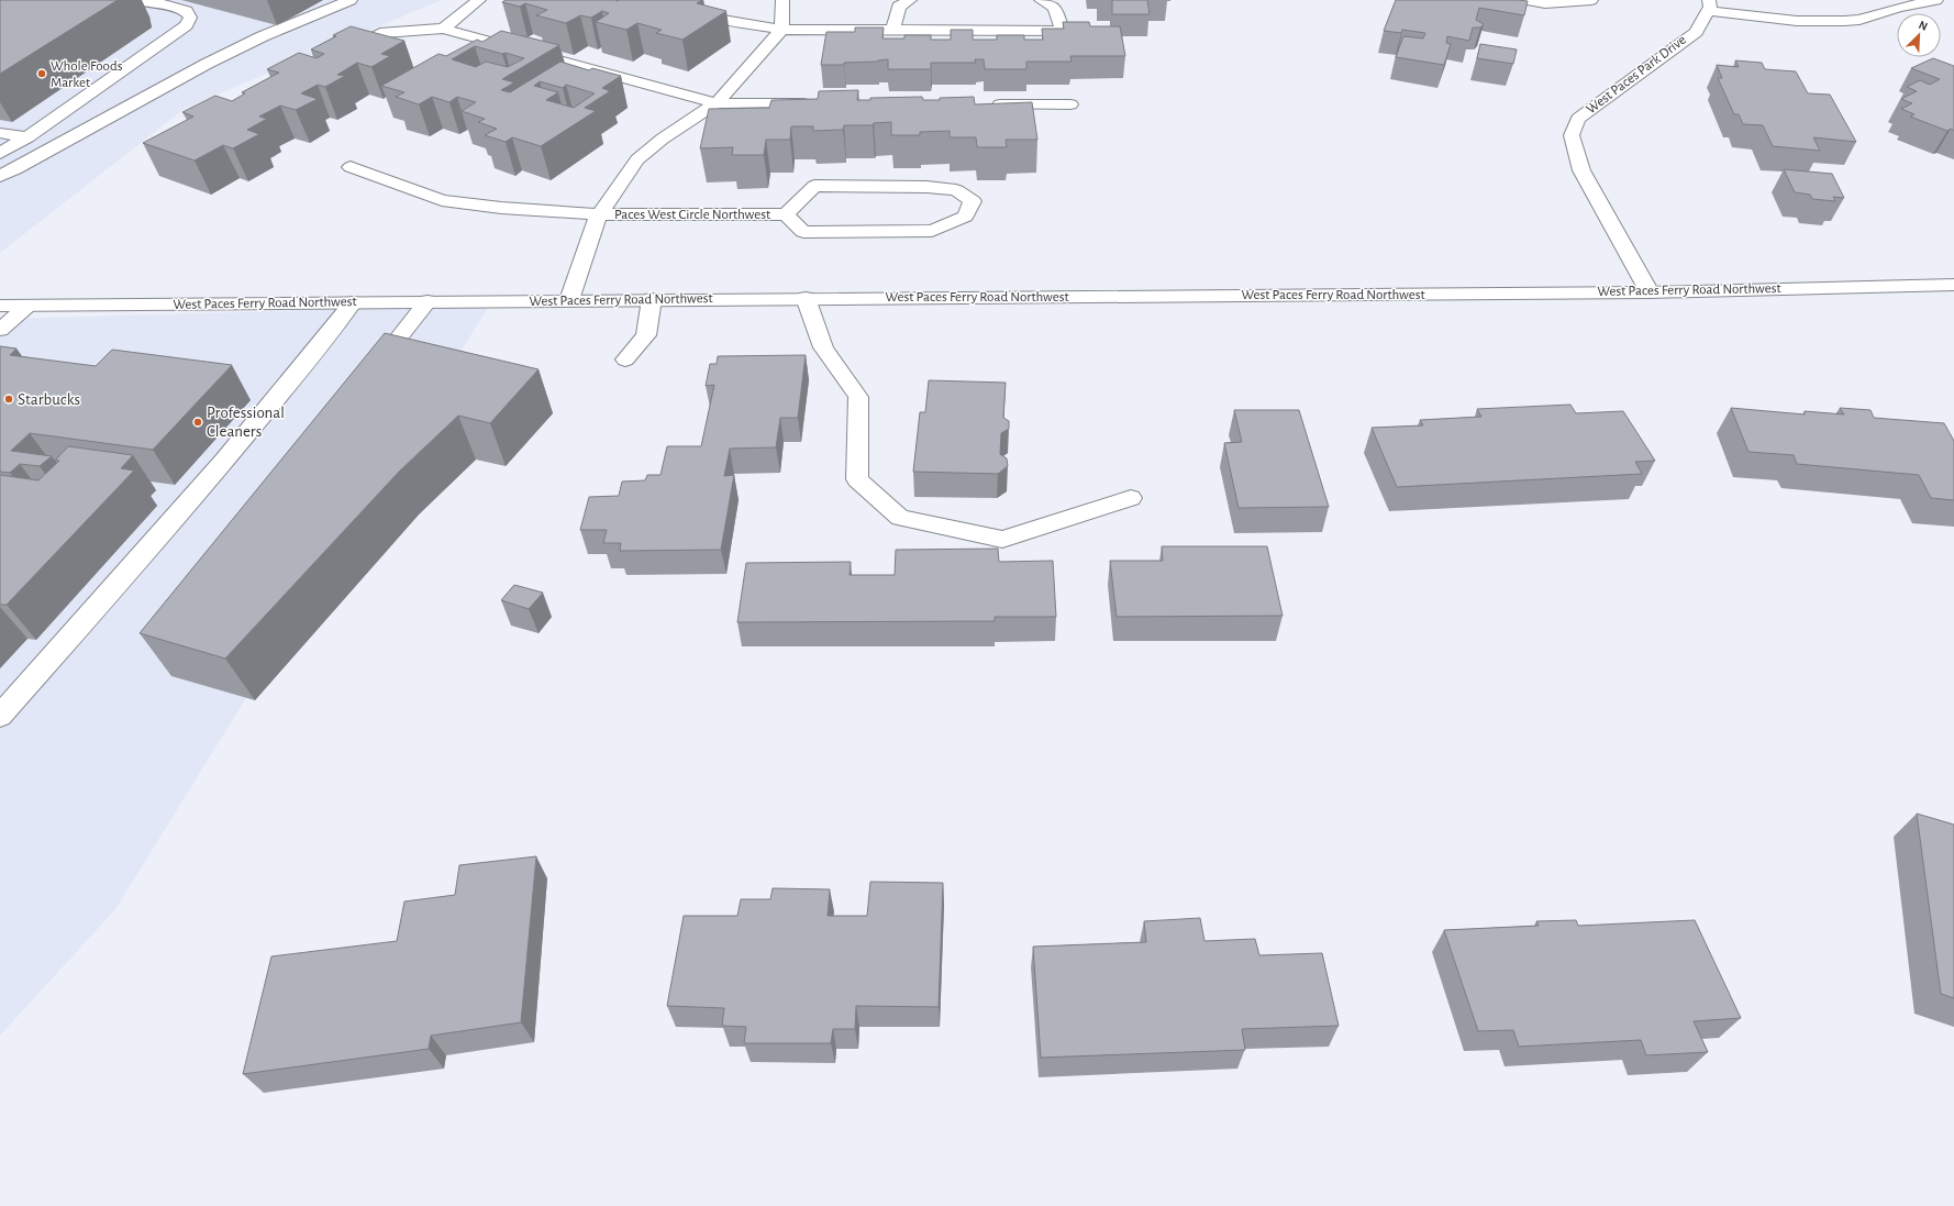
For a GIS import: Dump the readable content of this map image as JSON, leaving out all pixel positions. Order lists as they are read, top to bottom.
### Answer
{
  "streets": {
    "street": ["West Paces Park Drive", "Paces West Circle Northwest", "West Paces Ferry Road Northwest"]
  },
  "crossings": [
    ["West Paces Park Drive", "West Paces Ferry Road Northwest"]
  ],
  "places": ["Whole Foods Market", "Starbucks", "Professional Cleaners"],
  "north": "top right"
}
